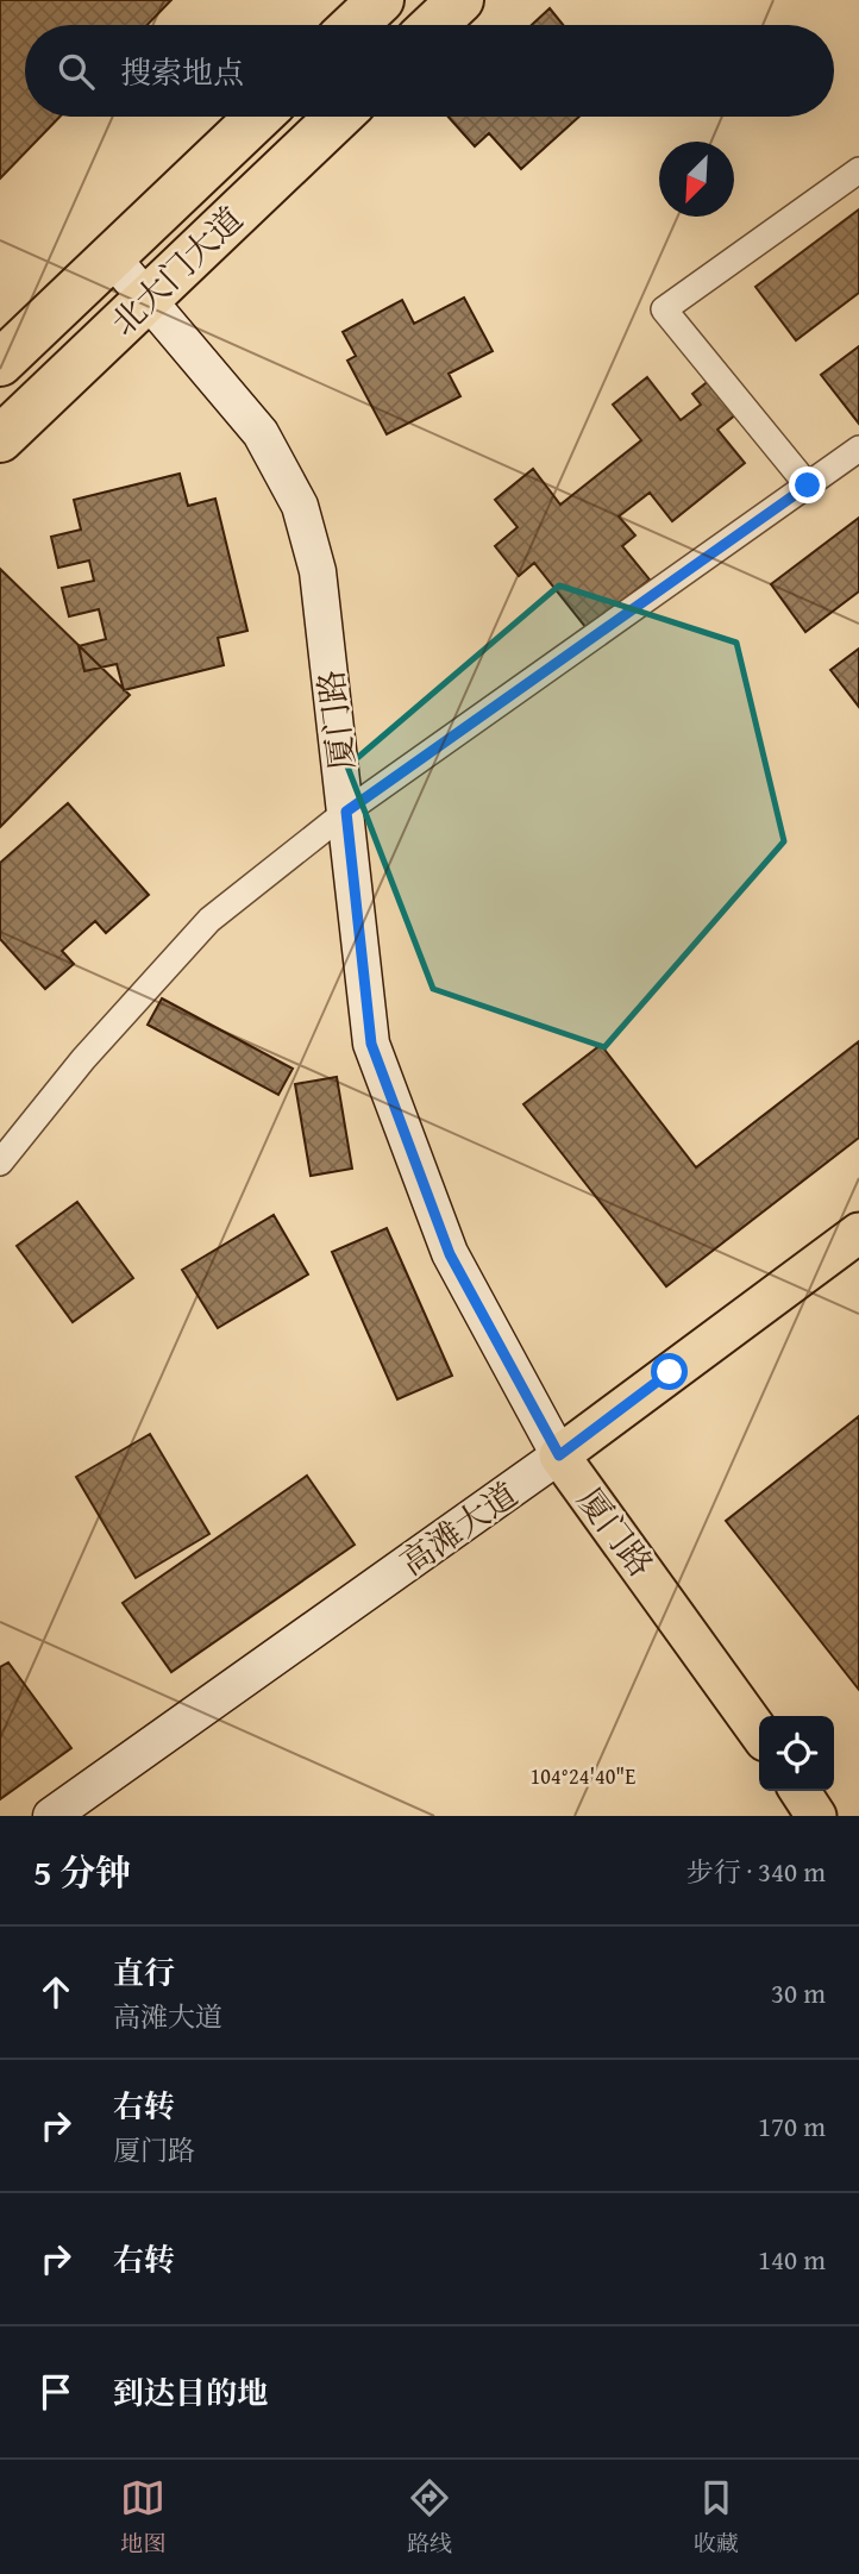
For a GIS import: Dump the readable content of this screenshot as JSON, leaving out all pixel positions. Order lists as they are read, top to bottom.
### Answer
{
  "streets": {
    "highway": ["北大门大道"],
    "main road": ["厦门路", "高滩大道"]
  },
  "crossings": [
    ["北大门大道", "厦门路"],
    ["厦门路", "高滩大道"]
  ],
  "north": "bottom left",
  "page": {
    "search": "搜索地点",
    "heading": ["5 分钟", "步行 · 340 m"],
    "list": [
      ["直行", "高滩大道", "30 m"],
      ["右转", "厦门路", "170 m"],
      ["右转", "140 m"],
      "到达目的地"
    ],
    "nav": ["地图", "路线", "收藏"]
  },
  "coordinates": ["104°24'40\"E"]
}
